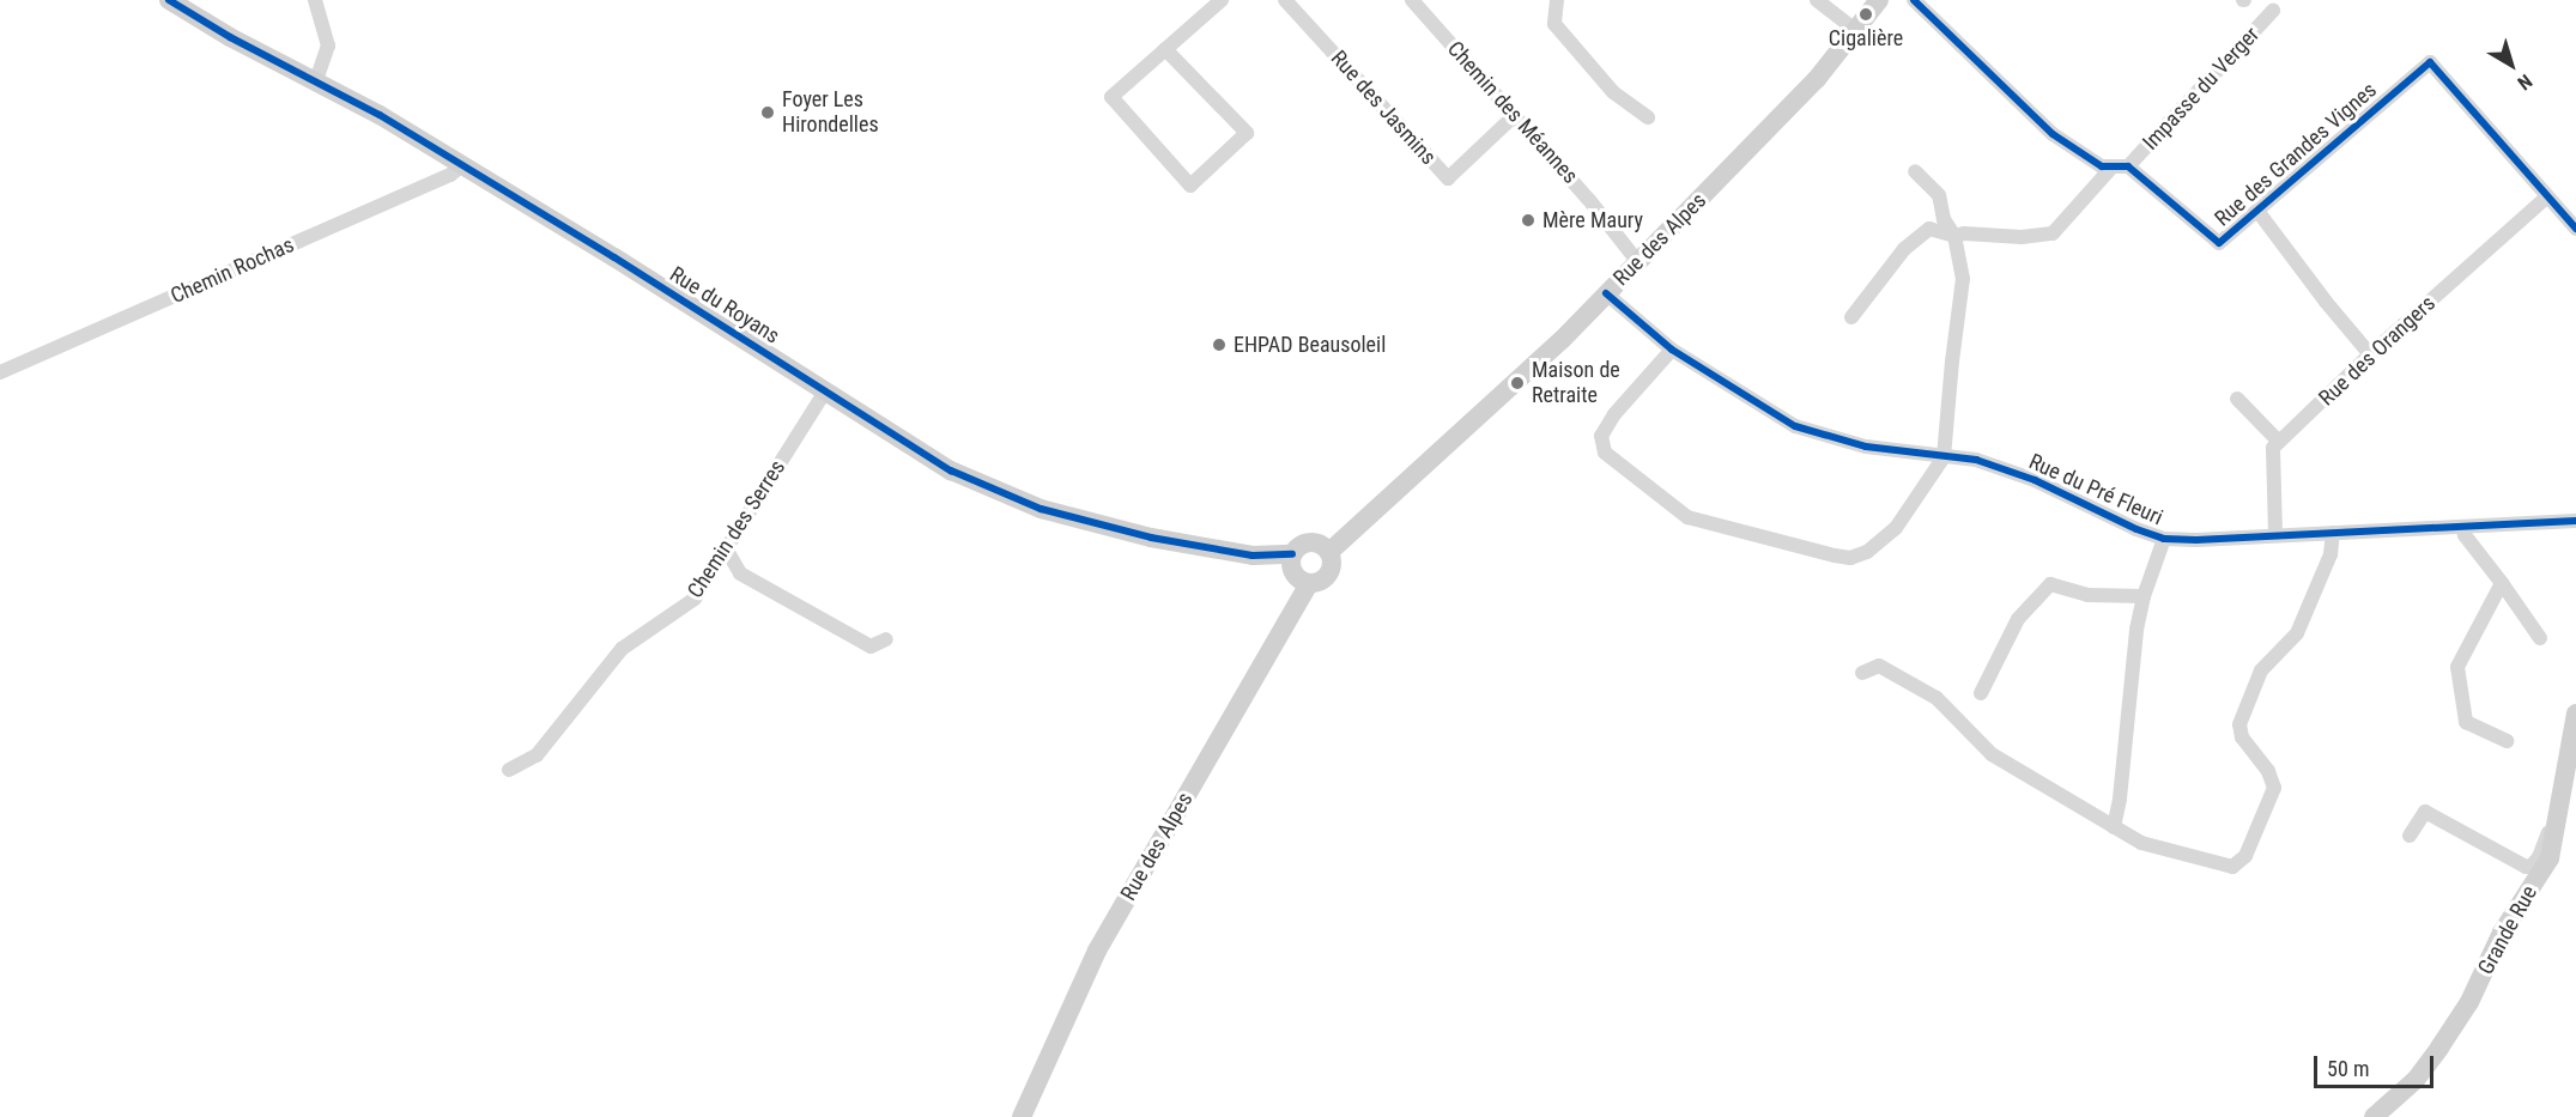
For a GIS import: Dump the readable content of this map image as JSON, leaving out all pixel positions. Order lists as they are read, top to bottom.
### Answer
{
  "streets": {
    "street": [
      "Impasse du Verger",
      "Rue des Jasmins",
      "Chemin des Méannes",
      "Rue des Grandes Vignes",
      "Rue des Alpes",
      "Chemin Rochas",
      "Rue du Royans",
      "Rue des Orangers",
      "Rue du Pré Fleuri",
      "Chemin des Serres",
      "Grande Rue"
    ]
  },
  "crossings": [
    ["Impasse du Verger", "Rue des Grandes Vignes"],
    ["Rue des Jasmins", "Chemin des Méannes"],
    ["Chemin des Méannes", "Rue des Alpes"],
    ["Rue des Grandes Vignes", "Rue des Orangers"],
    ["Rue des Alpes", "Rue du Royans"],
    ["Rue des Alpes", "Rue du Pré Fleuri"],
    ["Chemin Rochas", "Rue du Royans"],
    ["Rue du Royans", "Chemin des Serres"]
  ],
  "places": [
    "Cigalière",
    "Foyer Les Hirondelles",
    "Mère Maury",
    "EHPAD Beausoleil",
    "Maison de Retraite"
  ],
  "scale_bar": "50 m",
  "north": "bottom right"
}
